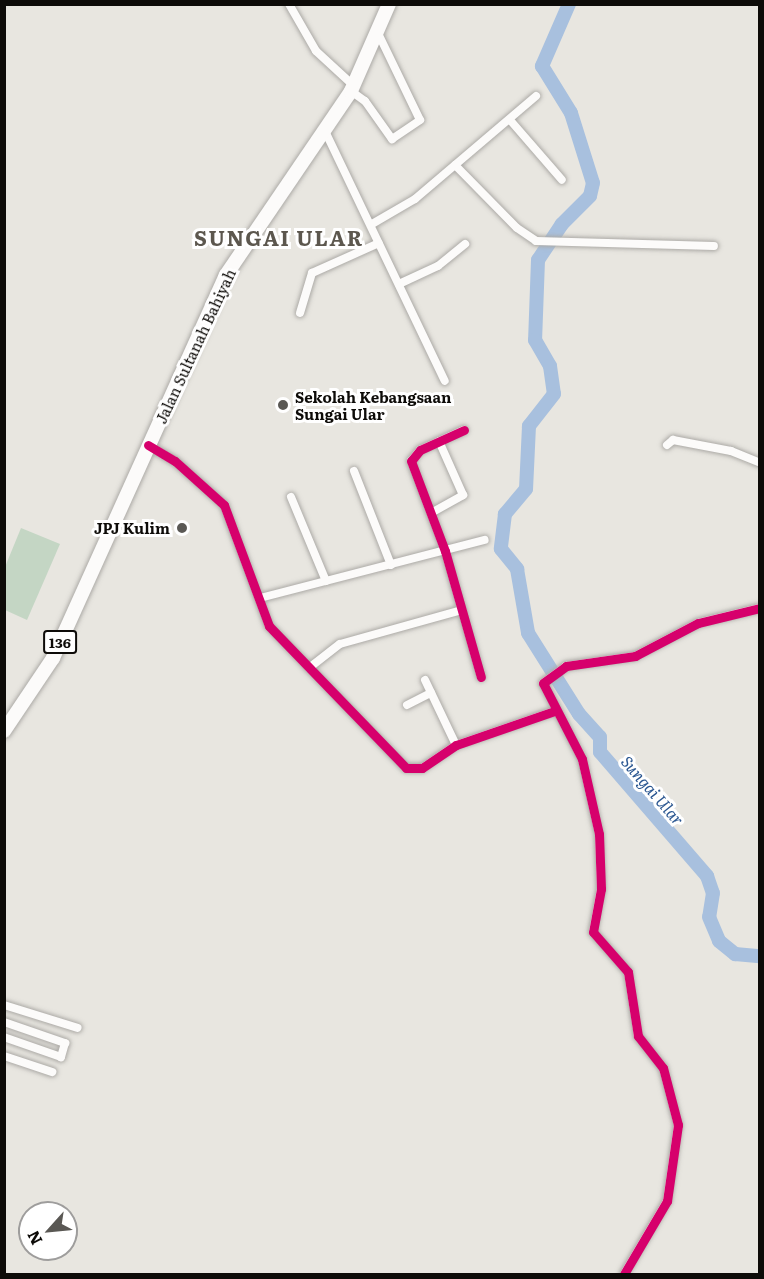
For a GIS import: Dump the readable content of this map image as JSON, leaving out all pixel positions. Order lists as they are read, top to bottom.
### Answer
{
  "streets": {
    "main road": ["Jalan Sultanah Bahiyah", "136"]
  },
  "districts": ["SUNGAI ULAR"],
  "water": ["Sungai Ular"],
  "places": ["Sekolah Kebangsaan Sungai Ular", "JPJ Kulim"],
  "north": "bottom left"
}
